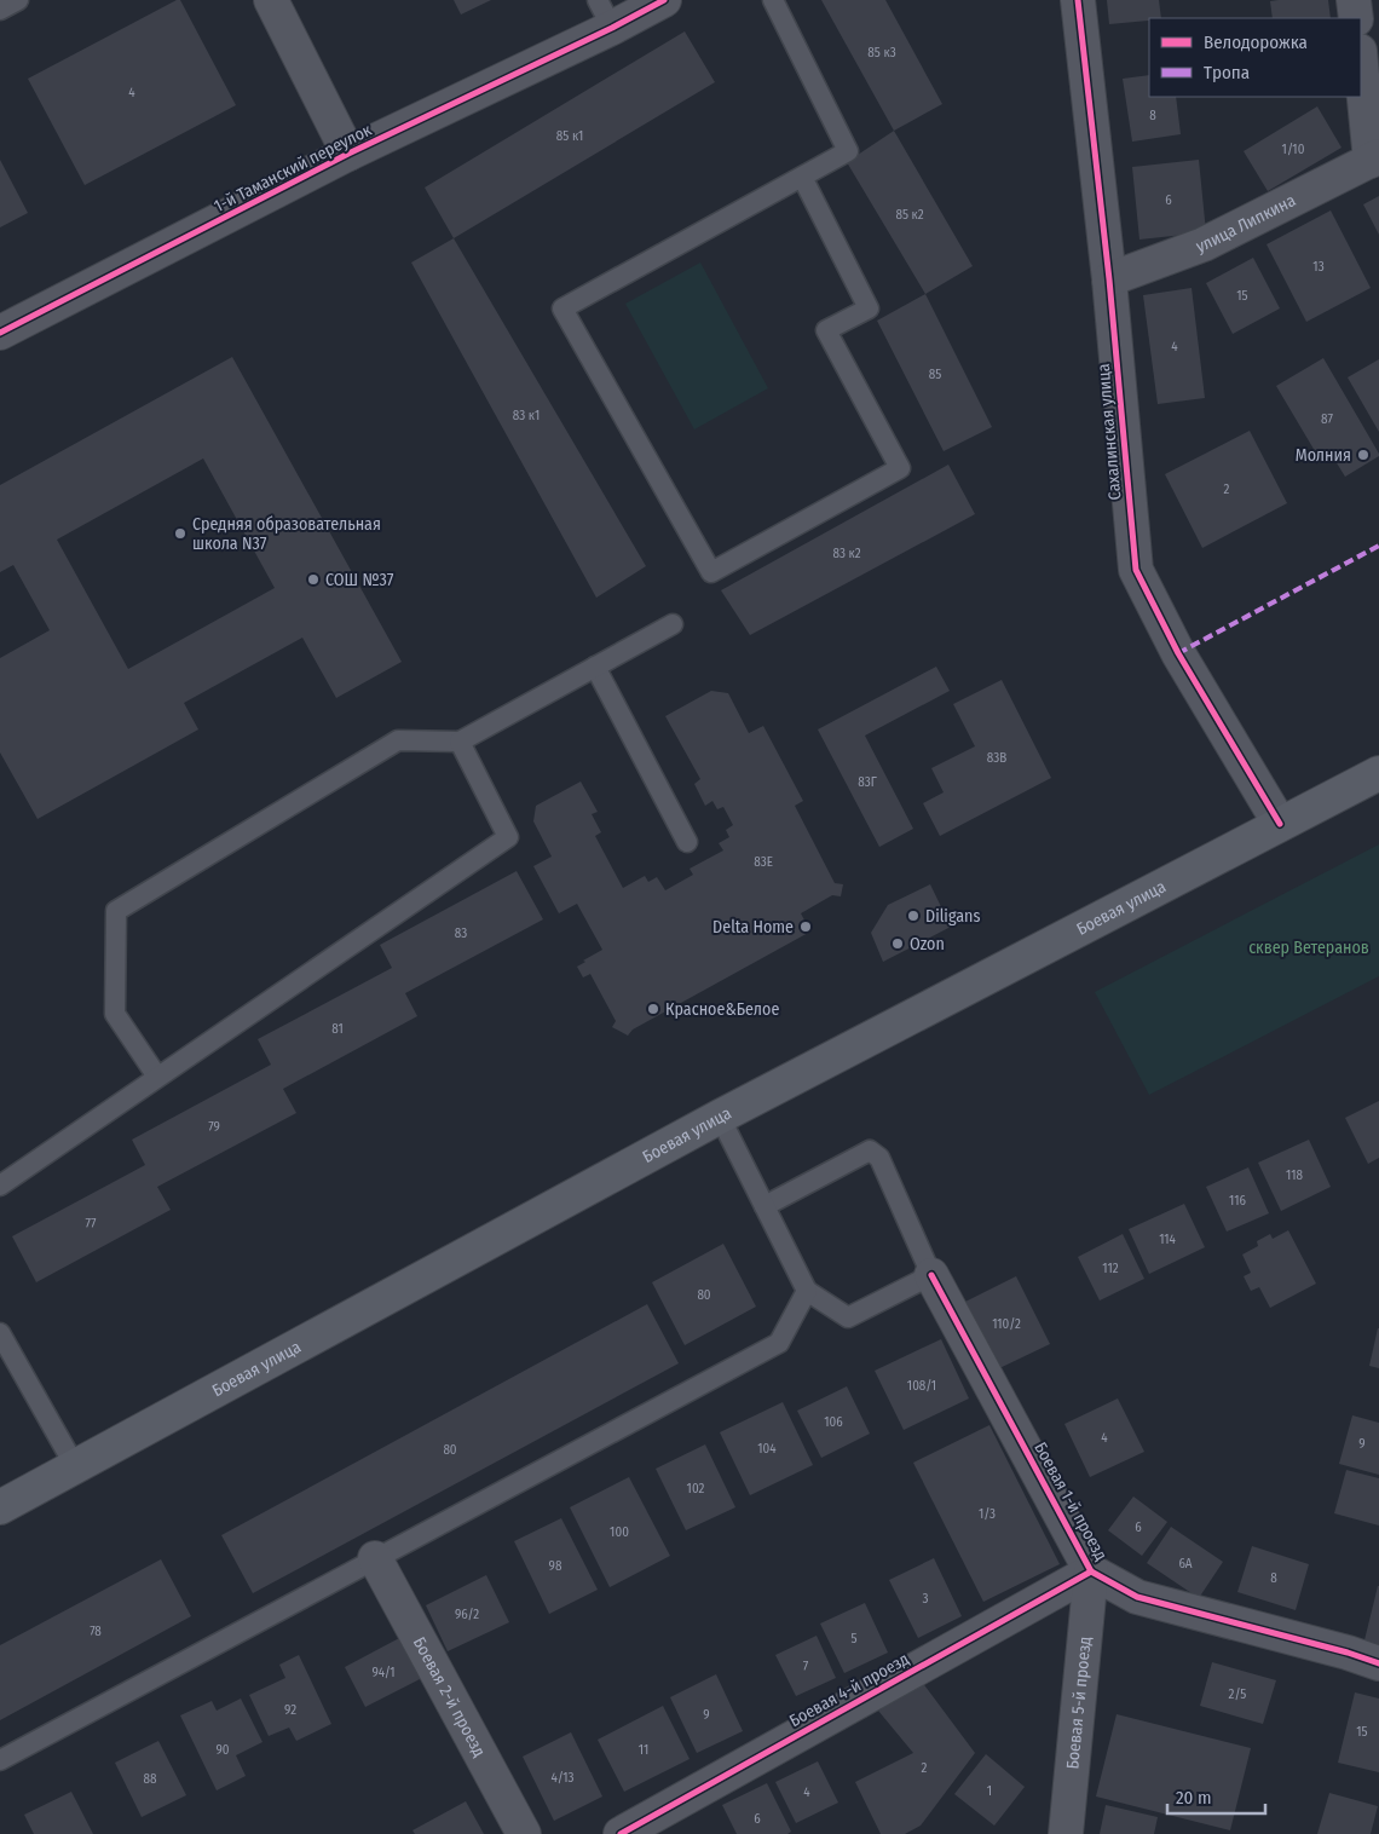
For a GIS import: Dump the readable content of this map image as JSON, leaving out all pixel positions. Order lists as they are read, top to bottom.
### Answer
{
  "streets": {
    "main road": ["Боевая улица"],
    "street": [
      "1-й Таманский переулок",
      "улица Липкина",
      "Сахалинская улица",
      "Боевая 1-й проезд",
      "Боевая 4-й проезд",
      "Боевая 2-й проезд",
      "Боевая 5-й проезд"
    ]
  },
  "crossings": [
    ["улица Липкина", "Сахалинская улица"],
    ["Сахалинская улица", "Боевая улица"],
    ["Боевая 1-й проезд", "Боевая 4-й проезд"],
    ["Боевая 1-й проезд", "Боевая 5-й проезд"],
    ["Боевая 4-й проезд", "Боевая 5-й проезд"]
  ],
  "parks": ["сквер Ветеранов"],
  "places": [
    "Молния",
    "Средняя образовательная школа N37",
    "СОШ №37",
    "Diligans",
    "Delta Home",
    "Ozon",
    "Красное&Белое"
  ],
  "house_numbers": [
    "85 к3",
    "4",
    "8",
    "85 к1",
    "1/10",
    "6",
    "85 к2",
    "13",
    "15",
    "4",
    "85",
    "83 к1",
    "87",
    "2",
    "83 к2",
    "83В",
    "83Г",
    "83Е",
    "83",
    "81",
    "79",
    "118",
    "116",
    "77",
    "114",
    "112",
    "80",
    "110/2",
    "108/1",
    "106",
    "4",
    "9",
    "104",
    "80",
    "102",
    "1/3",
    "6",
    "100",
    "6А",
    "98",
    "8",
    "3",
    "96/2",
    "78",
    "5",
    "7",
    "94/1",
    "2/5",
    "92",
    "9",
    "15",
    "90",
    "11",
    "2",
    "4/13",
    "88",
    "1",
    "4",
    "6"
  ],
  "legend": ["Велодорожка", "Тропа"],
  "scale_bar": "20 m"
}
